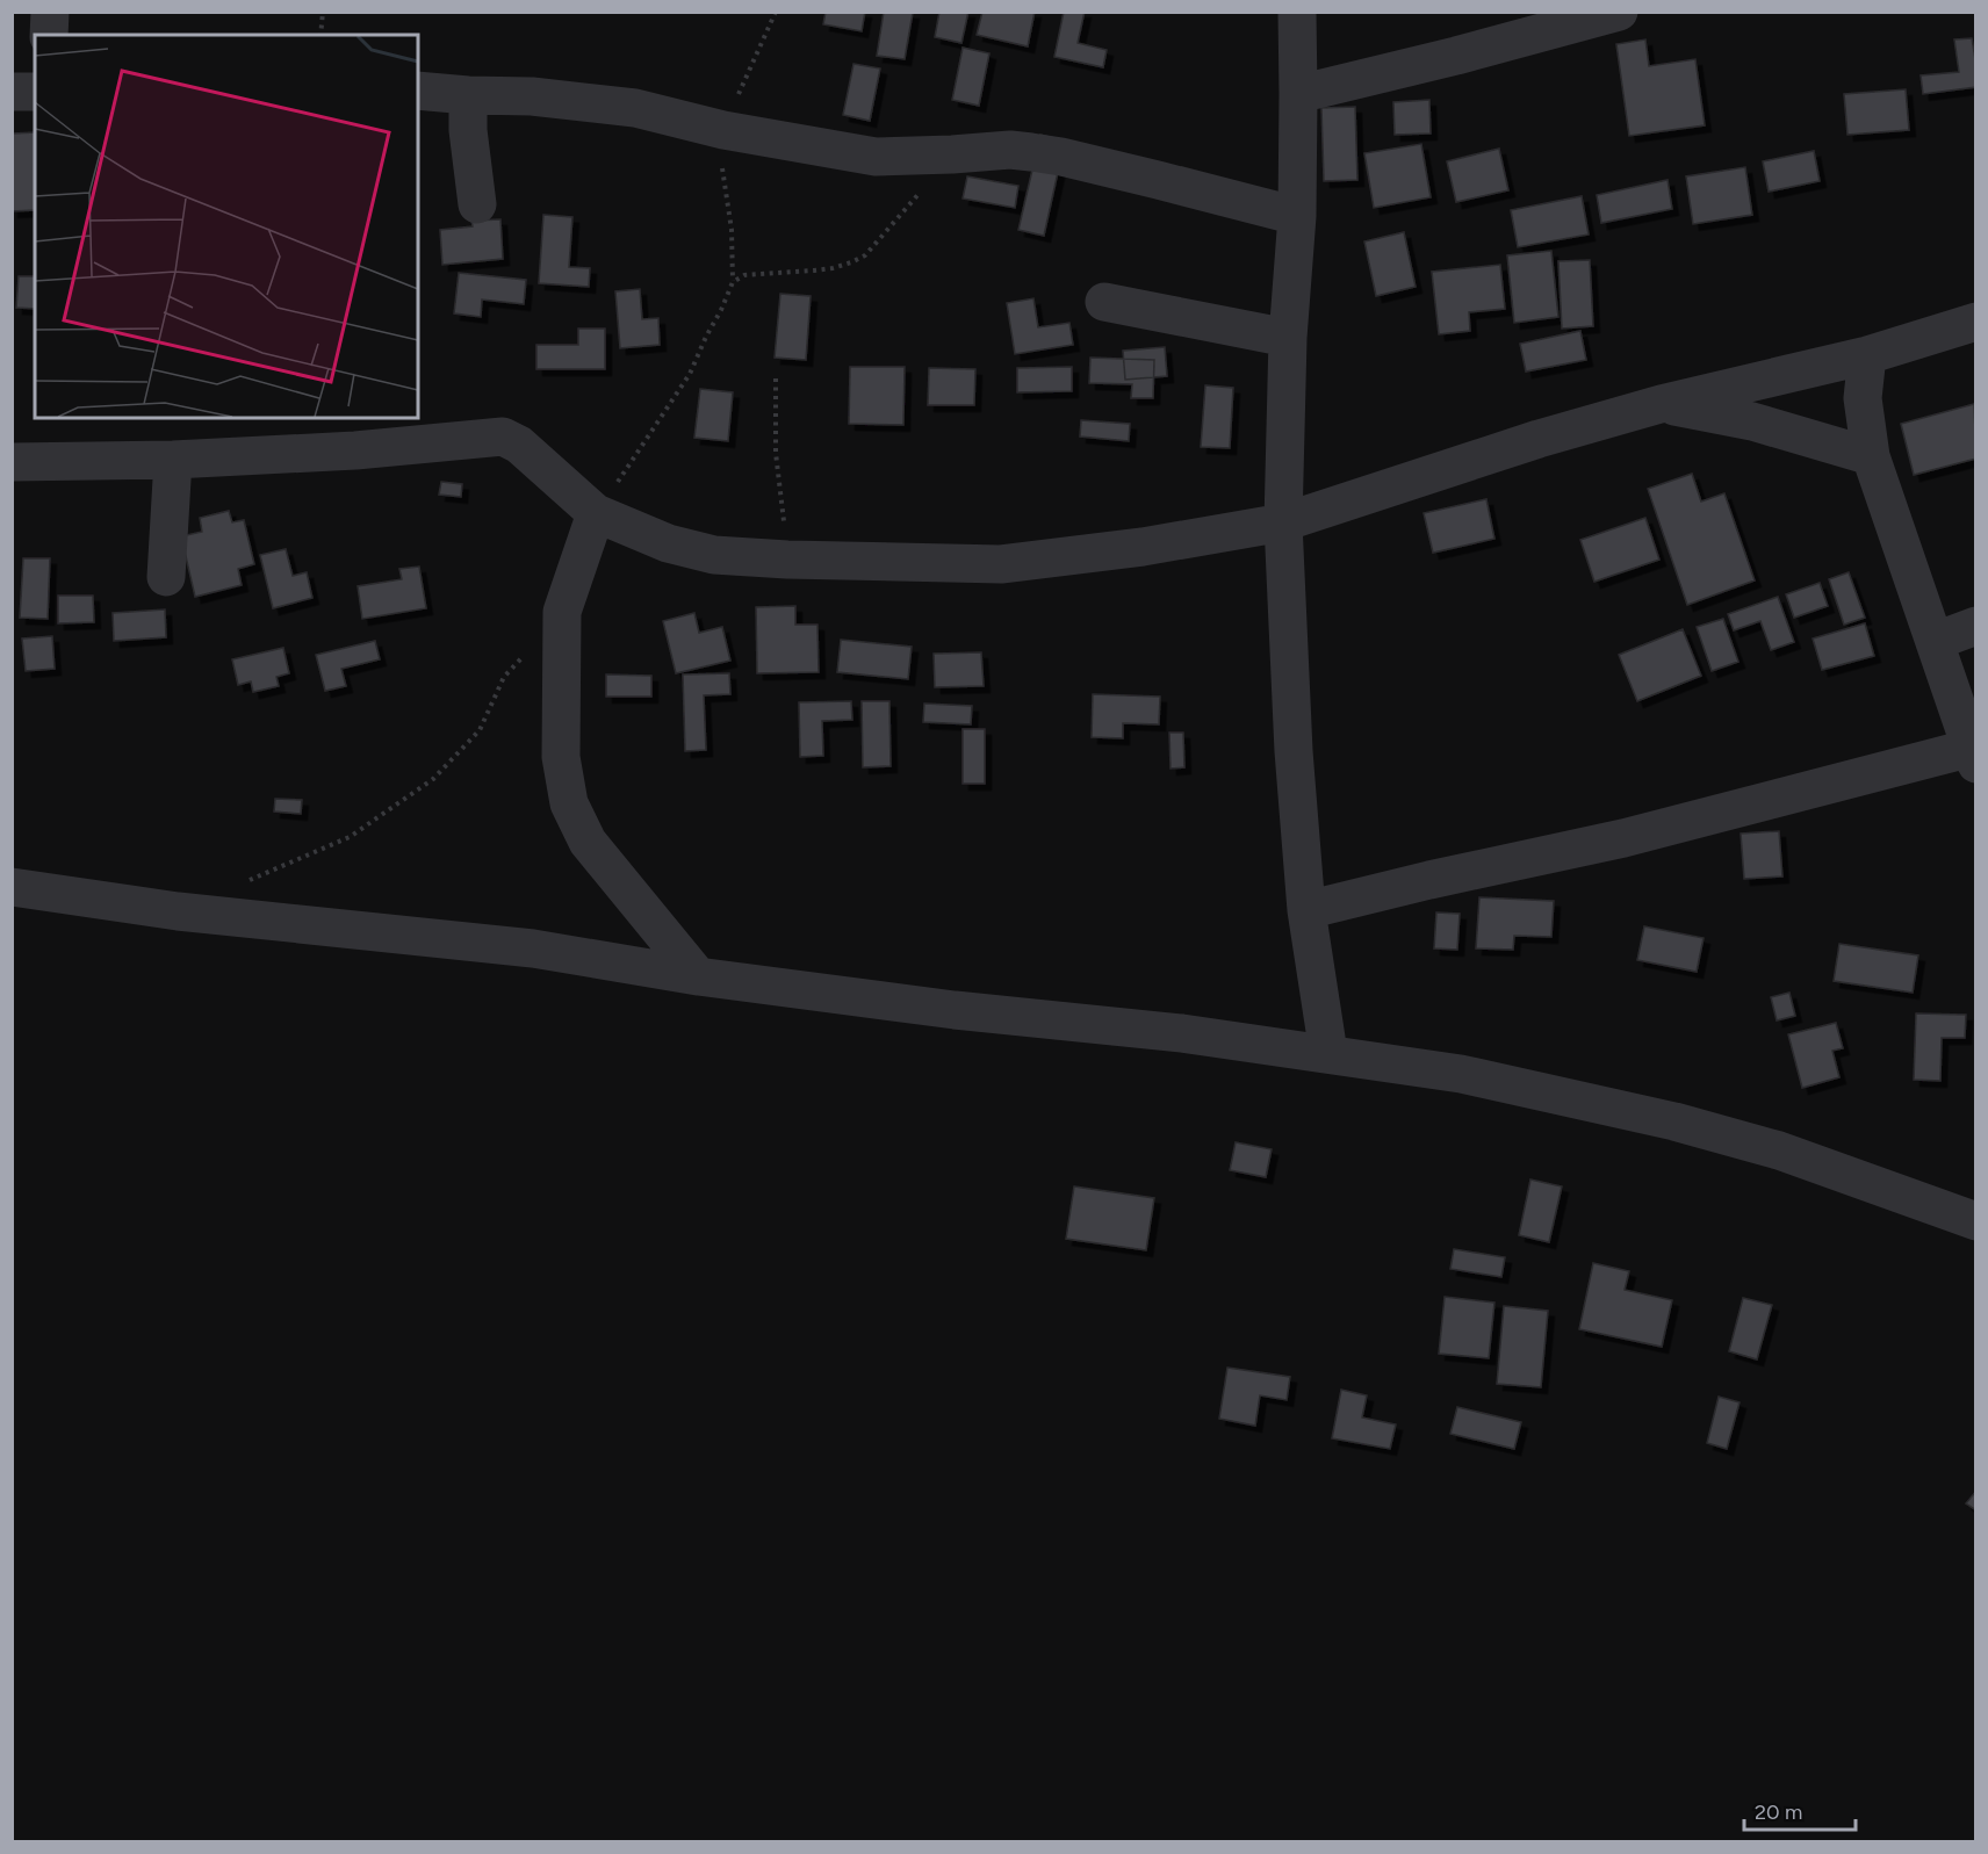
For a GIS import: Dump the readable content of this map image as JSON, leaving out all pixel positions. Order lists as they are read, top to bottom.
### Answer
{
  "scale_bar": "20 m"
}
